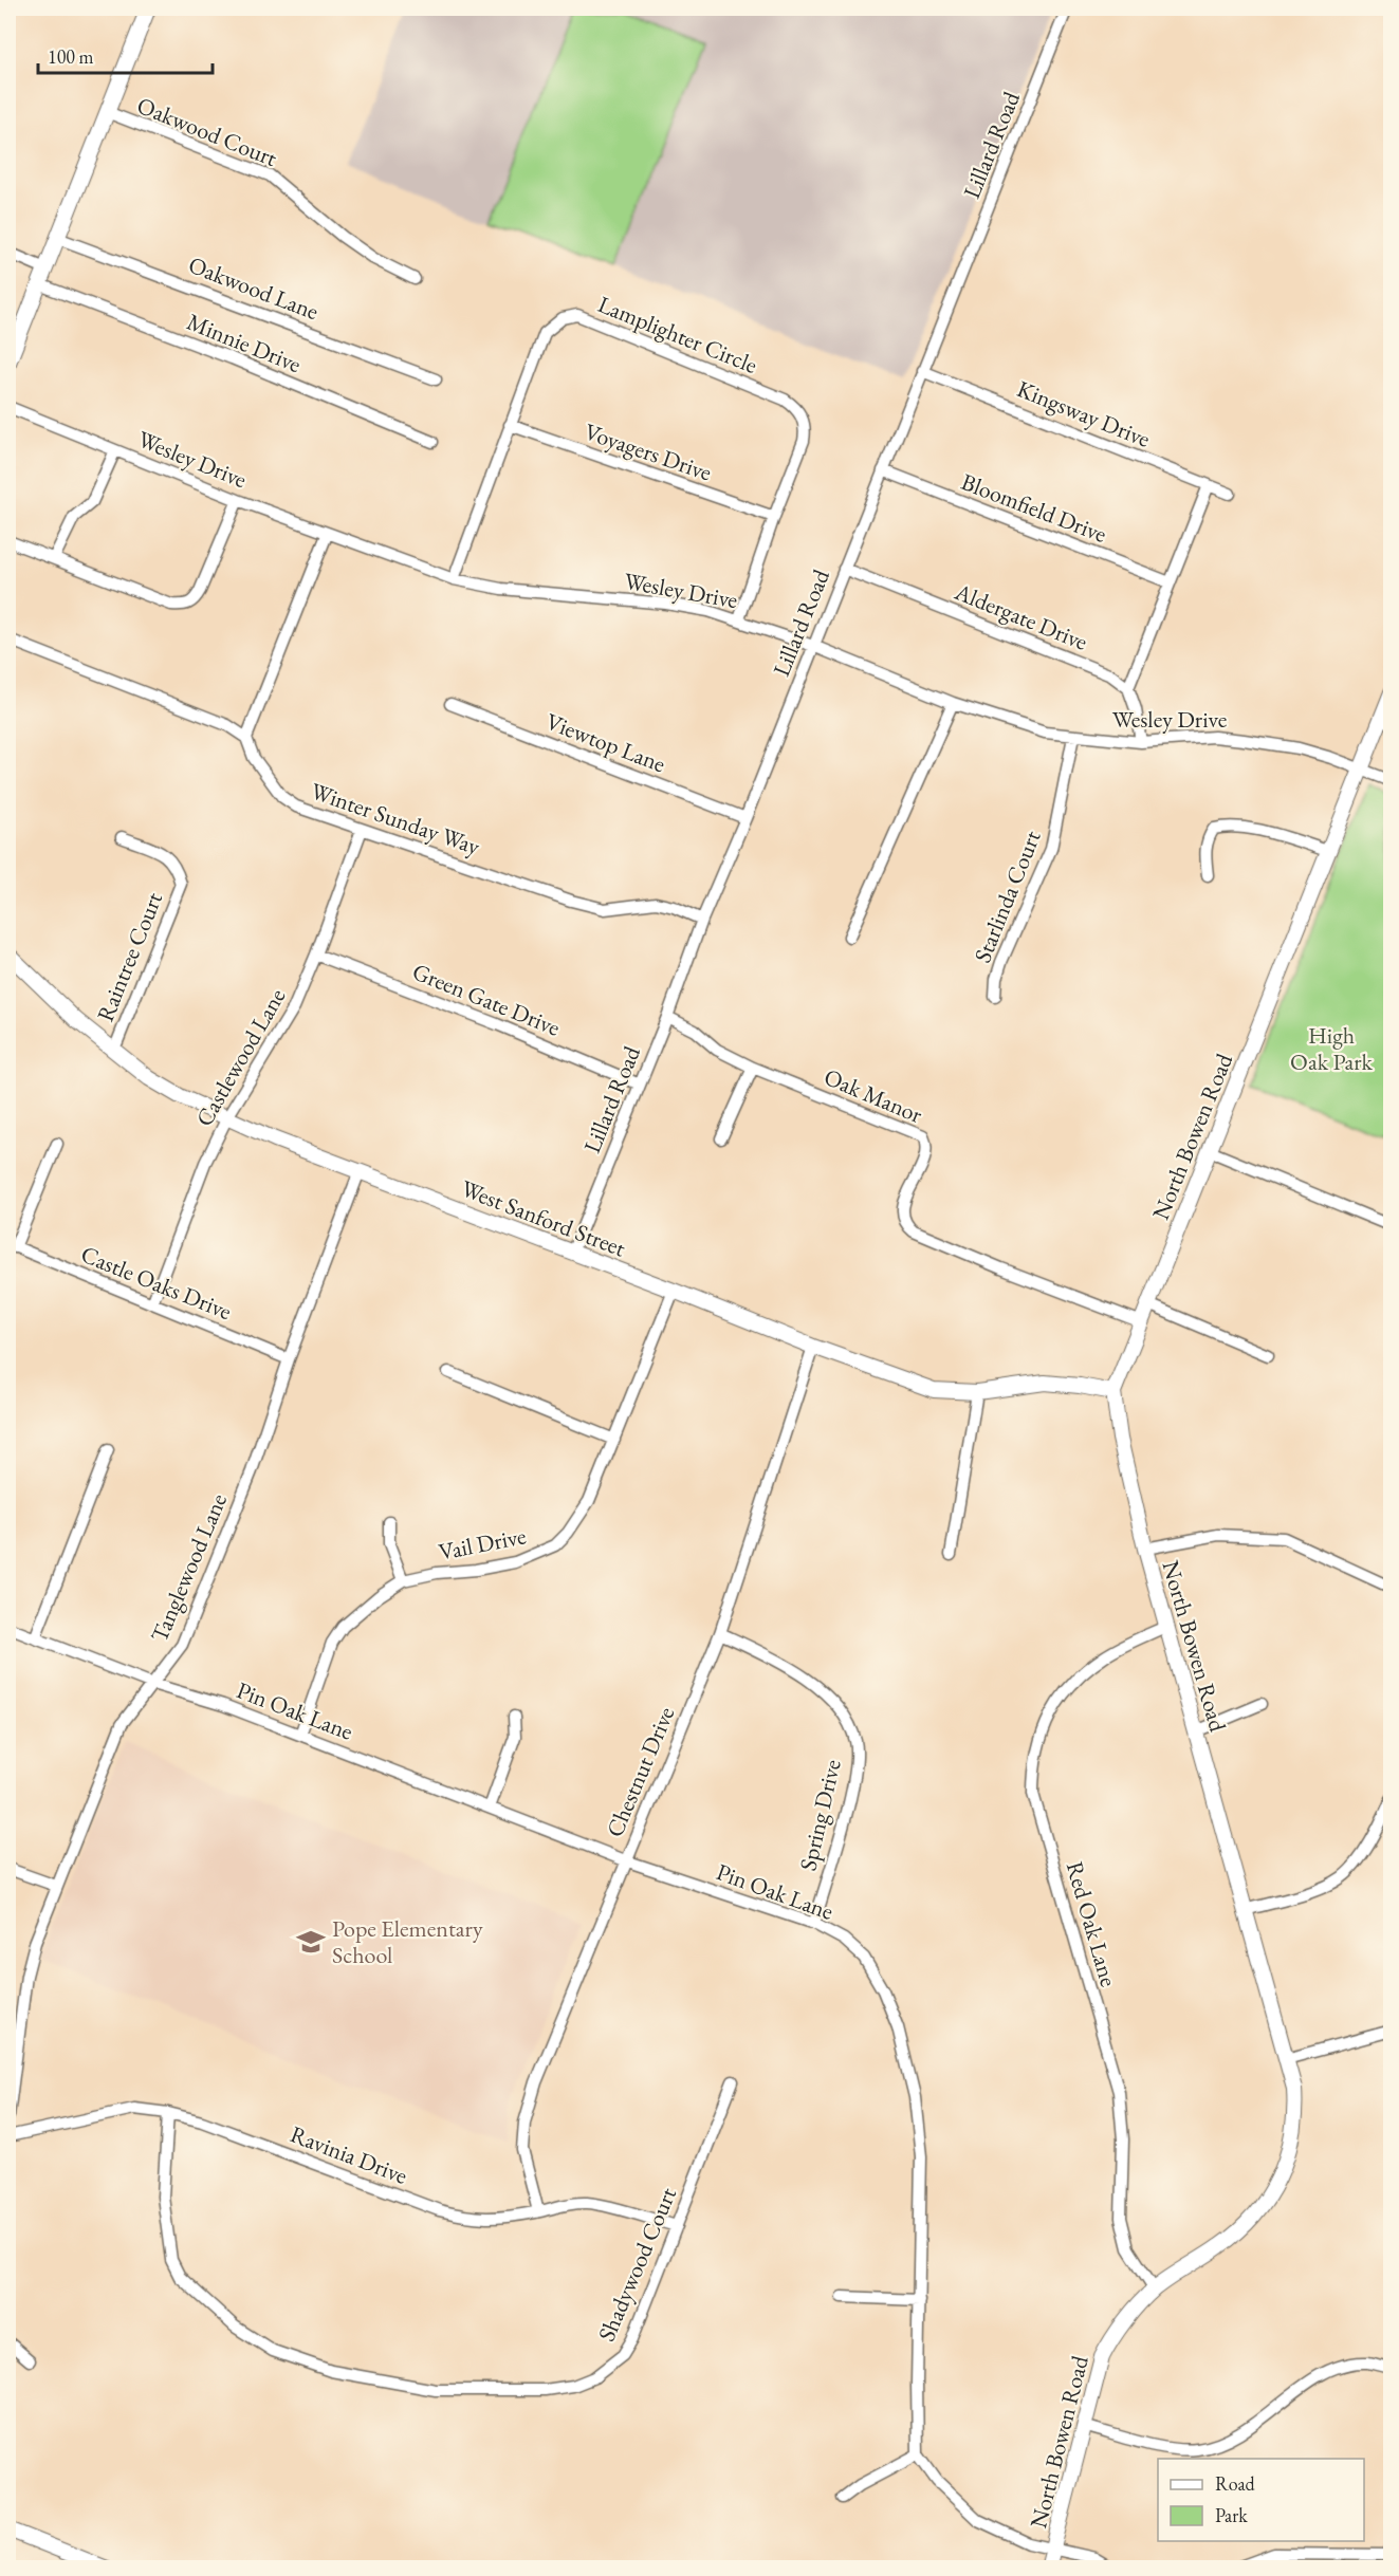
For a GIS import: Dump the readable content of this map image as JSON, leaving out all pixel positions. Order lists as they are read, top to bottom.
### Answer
{
  "streets": {
    "street": [
      "Oakwood Court",
      "Lillard Road",
      "Oakwood Lane",
      "Lamplighter Circle",
      "Minnie Drive",
      "Kingsway Drive",
      "Voyagers Drive",
      "Wesley Drive",
      "Bloomfield Drive",
      "Aldergate Drive",
      "Viewtop Lane",
      "Winter Sunday Way",
      "Starlinda Court",
      "Raintree Court",
      "Green Gate Drive",
      "Castlewood Lane",
      "Oak Manor",
      "North Bowen Road",
      "West Sanford Street",
      "Castle Oaks Drive",
      "Vail Drive",
      "Tanglewood Lane",
      "Pin Oak Lane",
      "Chestnut Drive",
      "Spring Drive",
      "Red Oak Lane",
      "Ravinia Drive",
      "Shadywood Court"
    ]
  },
  "crossings": [
    ["Lillard Road", "Kingsway Drive"],
    ["Lillard Road", "Wesley Drive"],
    ["Lillard Road", "Bloomfield Drive"],
    ["Lillard Road", "Aldergate Drive"],
    ["Lillard Road", "Viewtop Lane"],
    ["Lillard Road", "Winter Sunday Way"],
    ["Lillard Road", "Green Gate Drive"],
    ["Lillard Road", "Oak Manor"],
    ["Lillard Road", "West Sanford Street"],
    ["Lamplighter Circle", "Voyagers Drive"],
    ["Lamplighter Circle", "Wesley Drive"],
    ["Wesley Drive", "Starlinda Court"],
    ["Wesley Drive", "North Bowen Road"],
    ["Winter Sunday Way", "Castlewood Lane"],
    ["Raintree Court", "West Sanford Street"],
    ["Green Gate Drive", "Castlewood Lane"],
    ["Castlewood Lane", "West Sanford Street"],
    ["Castlewood Lane", "Castle Oaks Drive"],
    ["Oak Manor", "North Bowen Road"],
    ["North Bowen Road", "West Sanford Street"],
    ["North Bowen Road", "Red Oak Lane"],
    ["West Sanford Street", "Vail Drive"],
    ["West Sanford Street", "Tanglewood Lane"],
    ["West Sanford Street", "Chestnut Drive"],
    ["Castle Oaks Drive", "Tanglewood Lane"],
    ["Vail Drive", "Pin Oak Lane"],
    ["Tanglewood Lane", "Pin Oak Lane"],
    ["Pin Oak Lane", "Chestnut Drive"],
    ["Pin Oak Lane", "Spring Drive"],
    ["Chestnut Drive", "Spring Drive"],
    ["Chestnut Drive", "Ravinia Drive"],
    ["Ravinia Drive", "Shadywood Court"]
  ],
  "parks": ["High Oak Park"],
  "places": {
    "school or university": ["Pope Elementary School"]
  },
  "legend": ["Road", "Park"],
  "scale_bar": "100 m"
}
